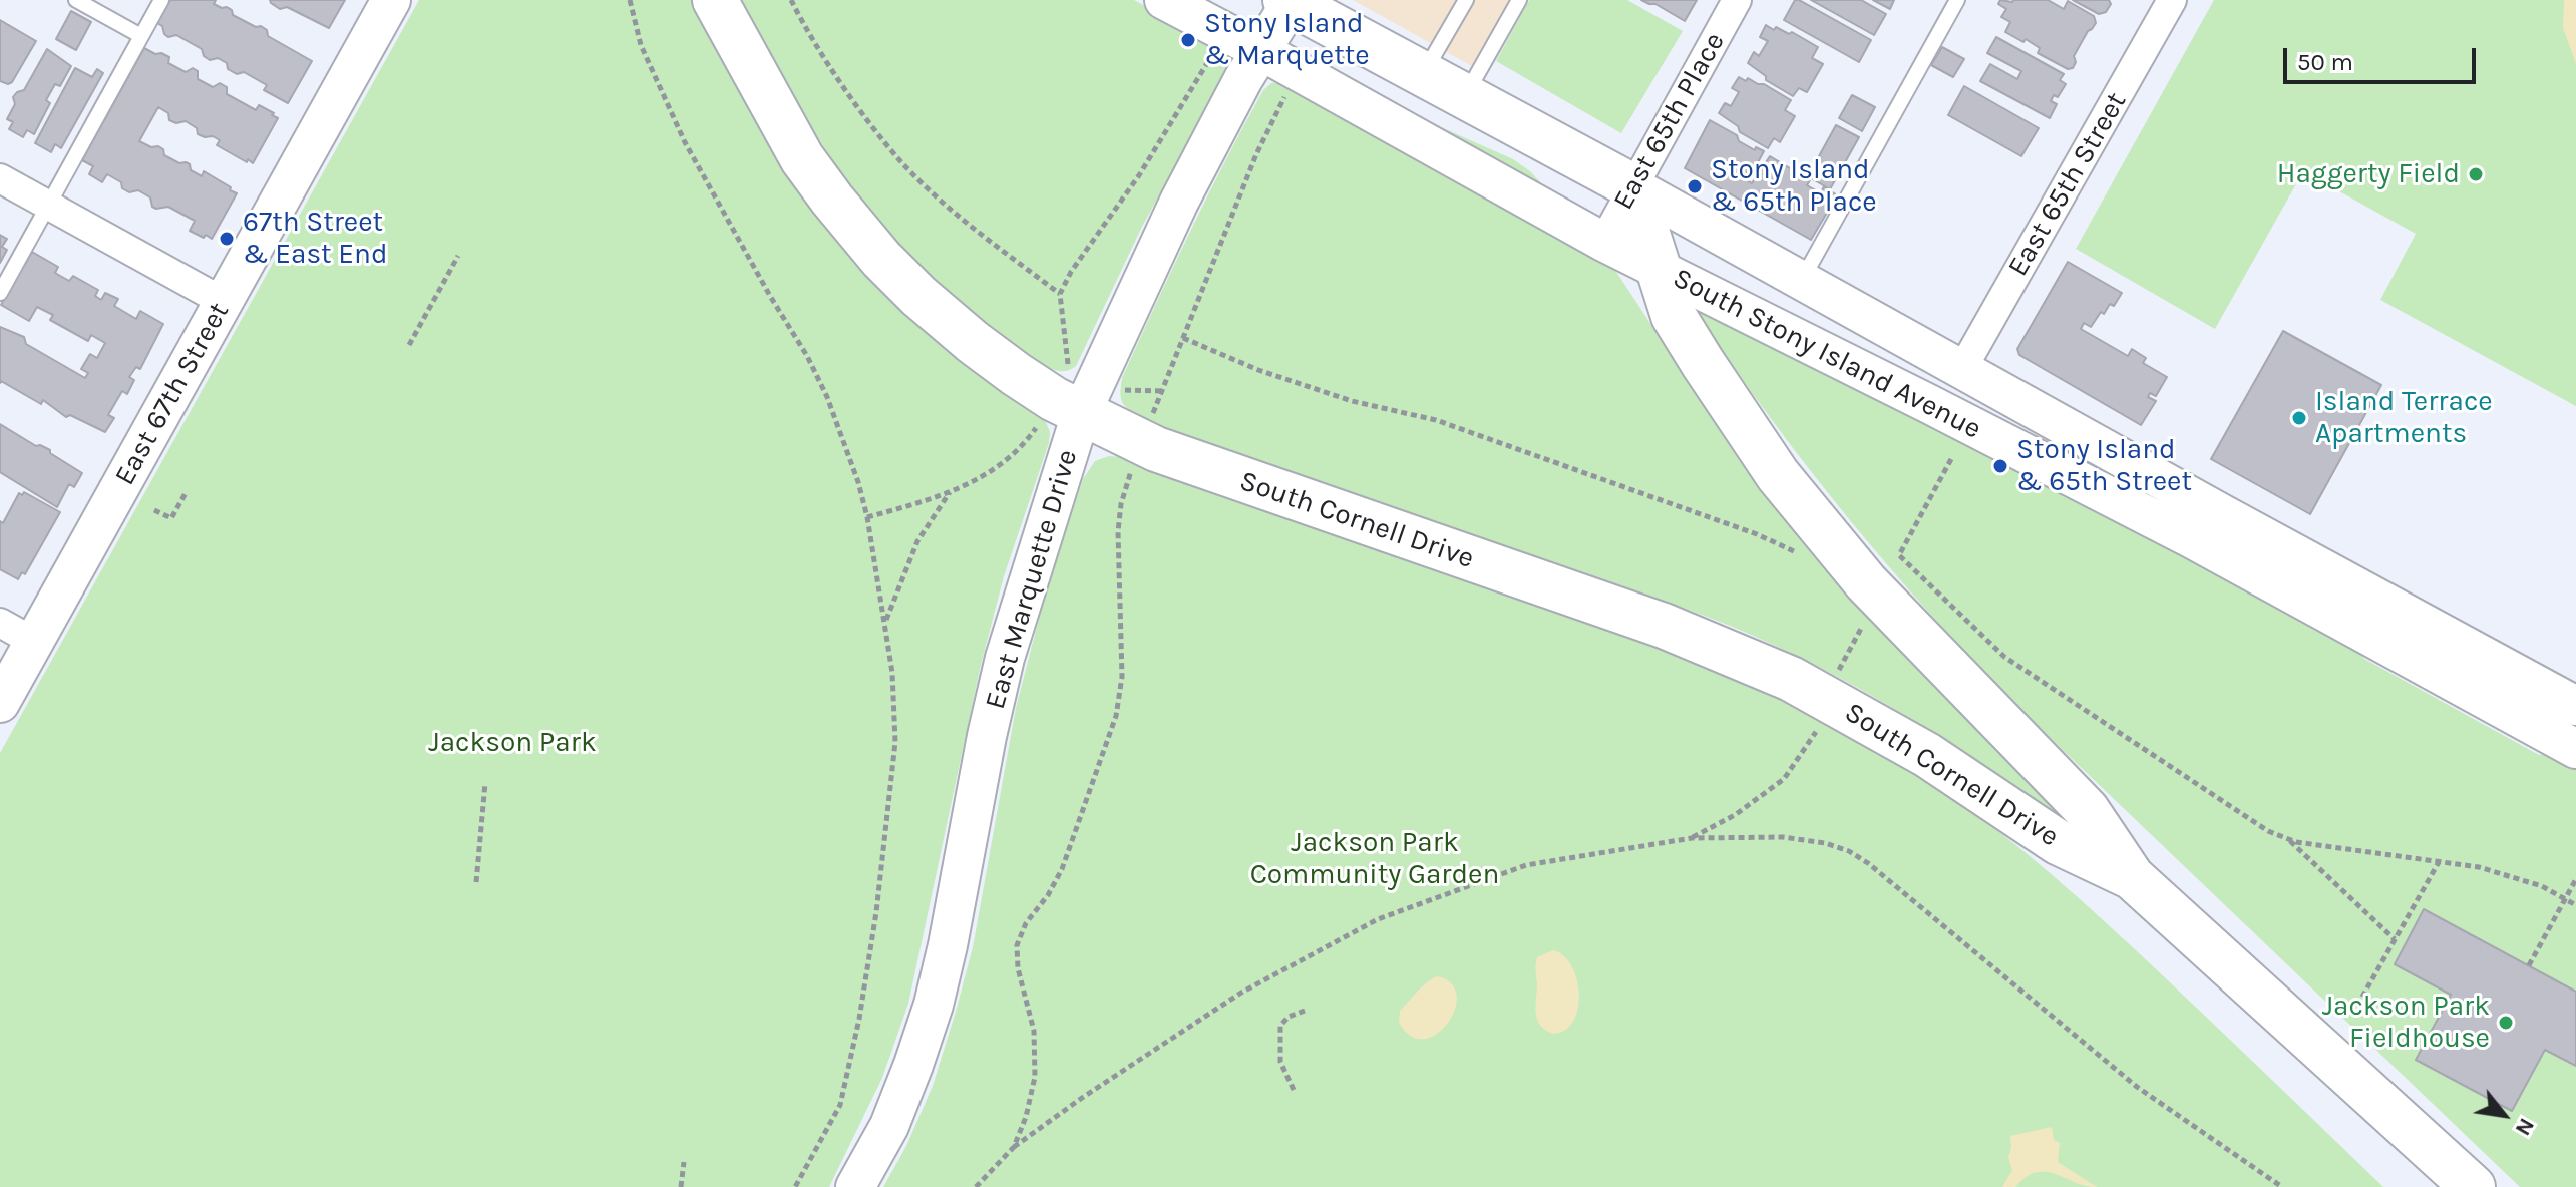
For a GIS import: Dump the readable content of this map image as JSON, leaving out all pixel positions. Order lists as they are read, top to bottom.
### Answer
{
  "streets": {
    "highway": ["South Stony Island Avenue", "South Cornell Drive"],
    "main road": ["East 67th Street", "East Marquette Drive"],
    "street": ["East 65th Place", "East 65th Street"]
  },
  "crossings": [
    ["East 65th Place", "South Stony Island Avenue"],
    ["East 65th Place", "South Cornell Drive"],
    ["East 65th Street", "South Stony Island Avenue"],
    ["South Stony Island Avenue", "South Cornell Drive"],
    ["South Stony Island Avenue", "East Marquette Drive"],
    ["South Cornell Drive", "East Marquette Drive"]
  ],
  "parks": ["Jackson Park", "Jackson Park Community Garden"],
  "places": [
    "Stony Island & Marquette",
    "Haggerty Field",
    "Stony Island & 65th Place",
    "67th Street & East End",
    "Island Terrace Apartments",
    "Stony Island & 65th Street",
    "Jackson Park Fieldhouse"
  ],
  "scale_bar": "50 m",
  "north": "bottom right"
}
